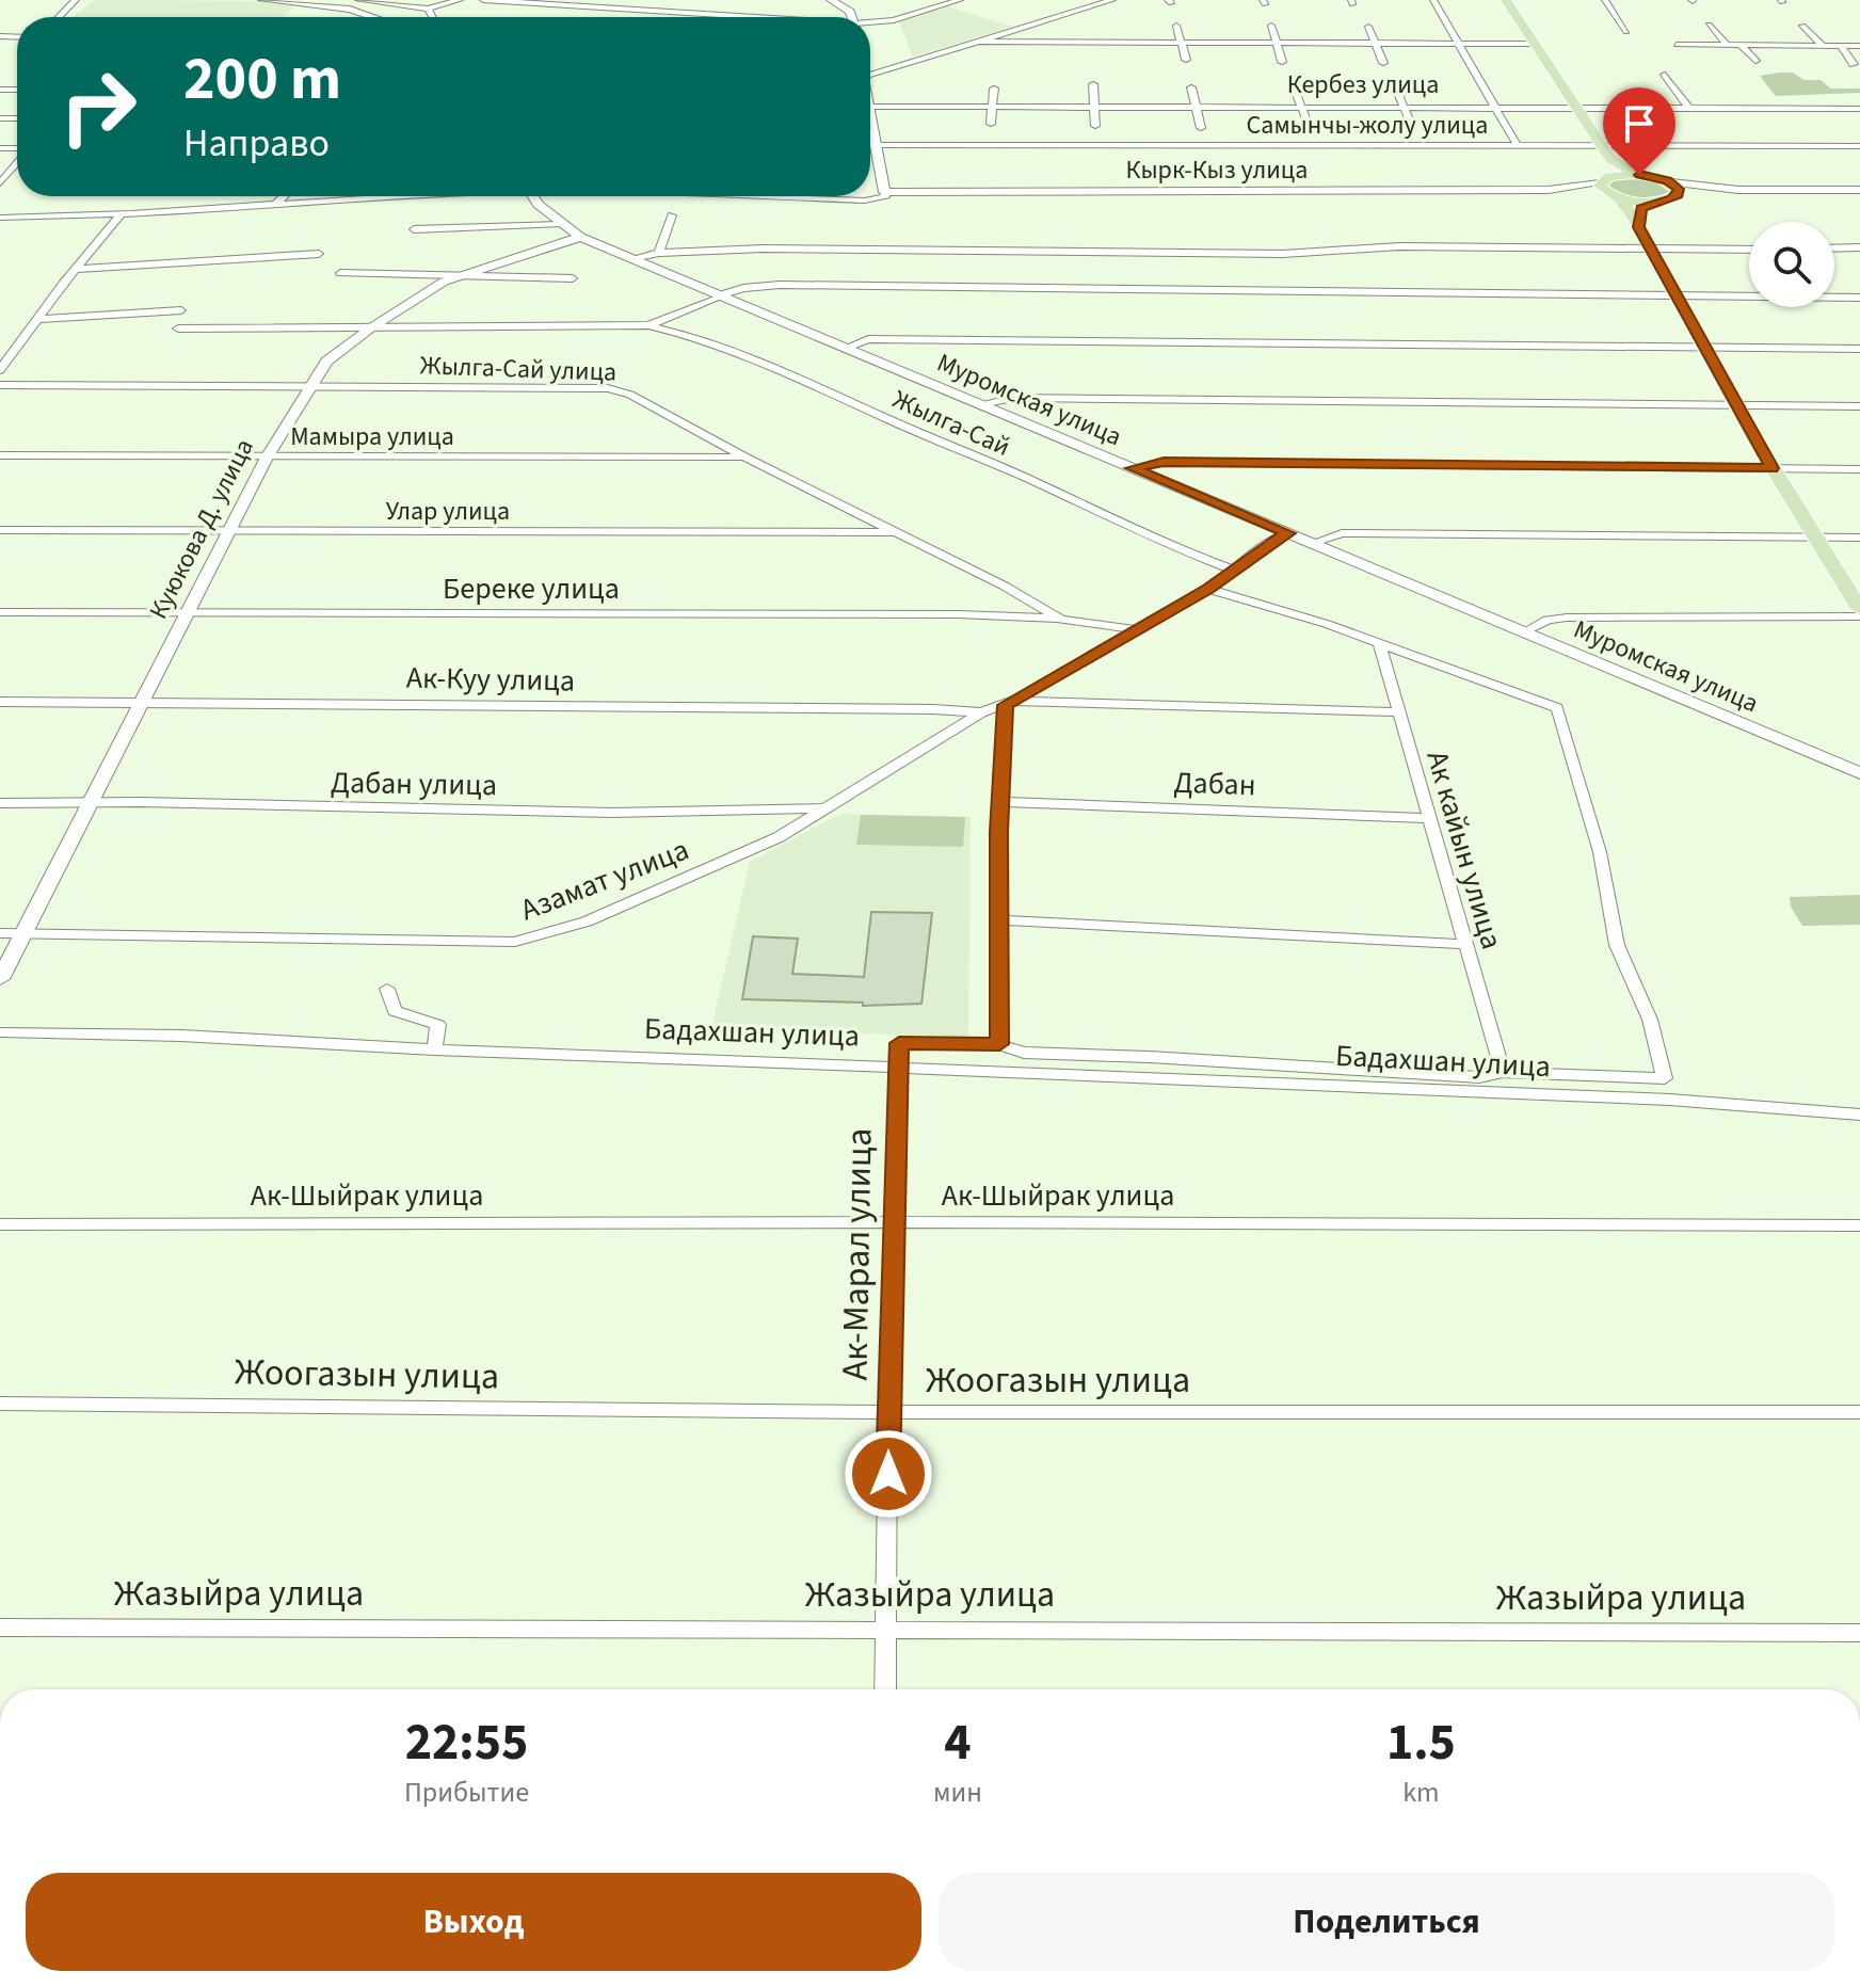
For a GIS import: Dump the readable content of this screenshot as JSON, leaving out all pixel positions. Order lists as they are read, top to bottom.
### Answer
{
  "streets": {
    "street": [
      "Кербез улица",
      "Самынчы-жолу улица",
      "Кырк-Кыз улица",
      "Жылга-Сай улица",
      "Муромская улица",
      "Жылга-Сай",
      "Мамыра улица",
      "Улар улица",
      "Куюкова Д. улица",
      "Береке улица",
      "Ак-Куу улица",
      "Дабан улица",
      "Дабан",
      "Ак кайын улица",
      "Азамат улица",
      "Бадахшан улица",
      "Ак-Шыйрак улица",
      "Ак-Марал улица",
      "Жоогазын улица",
      "Жазыйра улица"
    ]
  },
  "crossings": [
    ["Жылга-Сай улица", "Мамыра улица"],
    ["Жылга-Сай улица", "Улар улица"],
    ["Жылга-Сай улица", "Куюкова Д. улица"],
    ["Жылга-Сай улица", "Береке улица"],
    ["Муромская улица", "Куюкова Д. улица"],
    ["Мамыра улица", "Куюкова Д. улица"],
    ["Улар улица", "Куюкова Д. улица"],
    ["Куюкова Д. улица", "Береке улица"],
    ["Куюкова Д. улица", "Ак-Куу улица"],
    ["Куюкова Д. улица", "Дабан улица"],
    ["Куюкова Д. улица", "Азамат улица"],
    ["Ак-Куу улица", "Азамат улица"],
    ["Дабан улица", "Азамат улица"],
    ["Дабан", "Ак кайын улица"],
    ["Бадахшан улица", "Ак-Марал улица"],
    ["Ак-Шыйрак улица", "Ак-Марал улица"],
    ["Ак-Марал улица", "Жоогазын улица"],
    ["Ак-Марал улица", "Жазыйра улица"]
  ],
  "page": {
    "turn": ["200 m", "Направо"],
    "eta": [
      "22:55",
      "Прибытие",
      "4",
      "мин",
      "1.5",
      "km"
    ],
    "buttons": ["Выход", "Поделиться"]
  }
}
